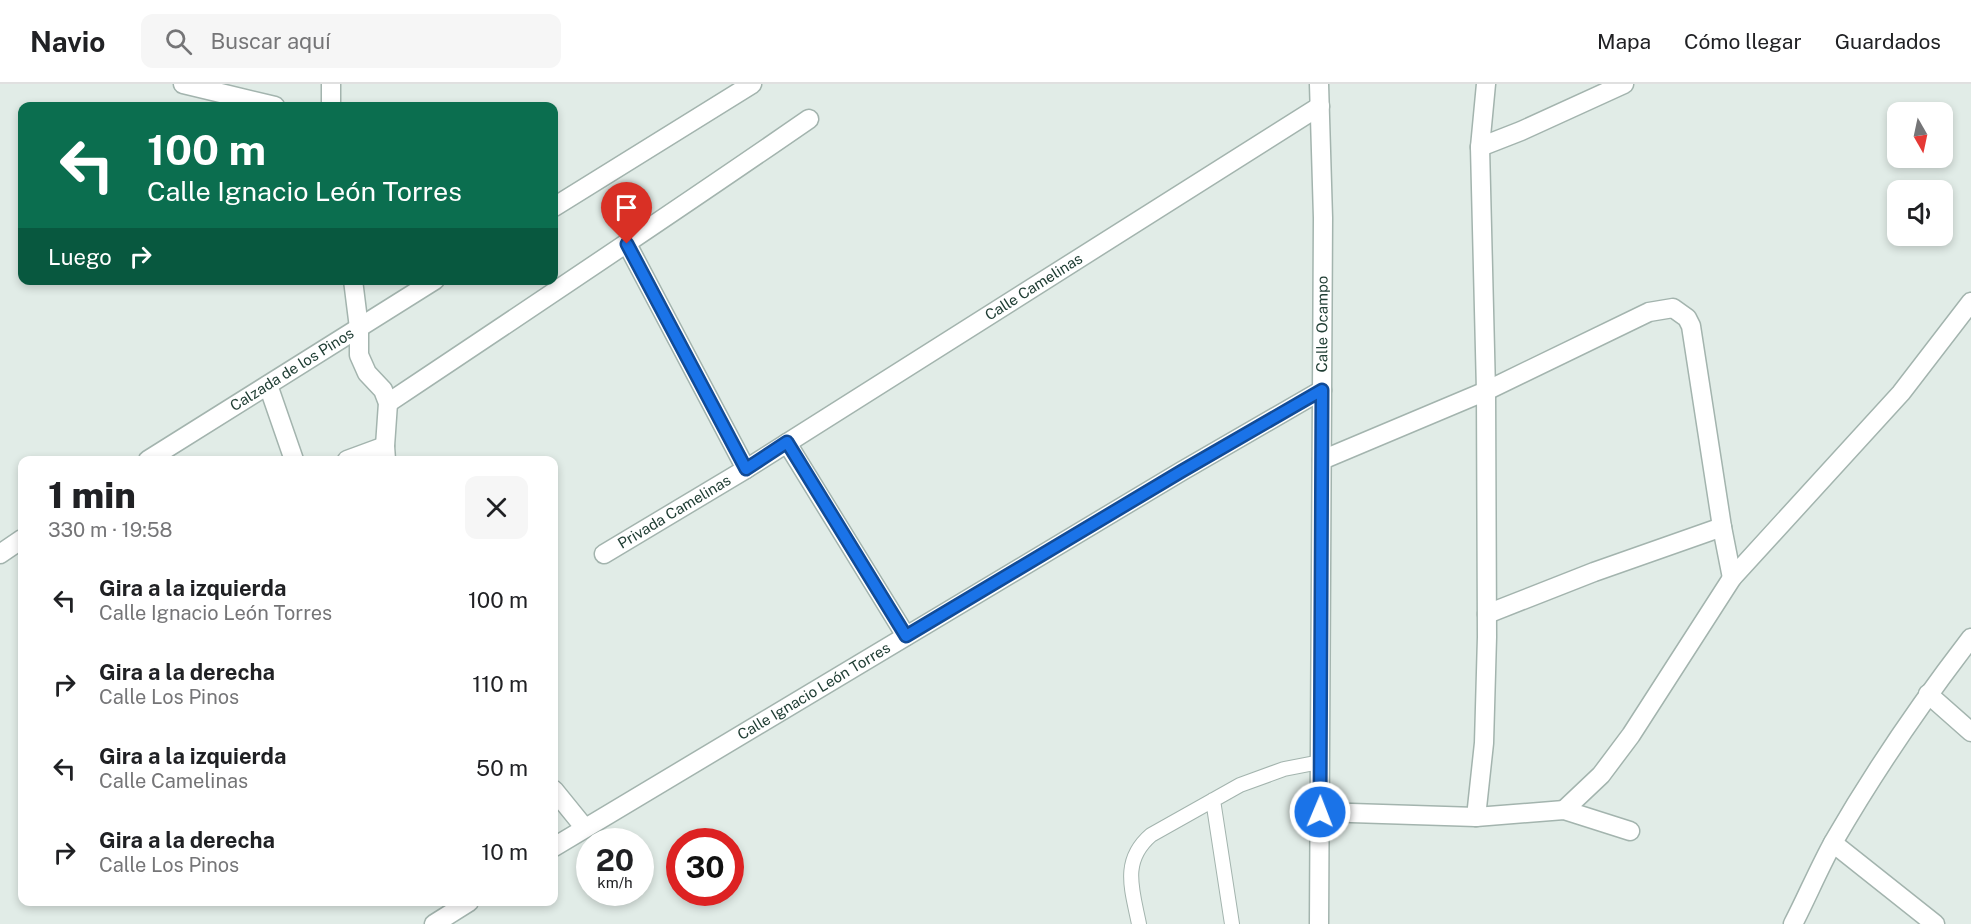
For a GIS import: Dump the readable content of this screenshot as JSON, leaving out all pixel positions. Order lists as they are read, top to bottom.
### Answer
{
  "streets": {
    "street": [
      "Calle Camelinas",
      "Calle Ocampo",
      "Calzada de los Pinos",
      "Privada Camelinas",
      "Calle Ignacio León Torres"
    ]
  },
  "crossings": [
    ["Calle Camelinas", "Calle Ocampo"],
    ["Calle Camelinas", "Privada Camelinas"],
    ["Calle Ocampo", "Calle Ignacio León Torres"]
  ],
  "north": "bottom",
  "page": {
    "header": "Navio",
    "search": "Buscar aquí",
    "nav": ["Mapa", "Cómo llegar", "Guardados"],
    "turn": ["100 m", "Calle Ignacio León Torres"],
    "then": "Luego",
    "heading": ["1 min", "330 m · 19:58"],
    "list": [
      {
        "name": "Gira a la izquierda",
        "note": "Calle Ignacio León Torres",
        "value": "100 m"
      },
      {
        "name": "Gira a la derecha",
        "note": "Calle Los Pinos",
        "value": "110 m"
      },
      {
        "name": "Gira a la izquierda",
        "note": "Calle Camelinas",
        "value": "50 m"
      },
      {
        "name": "Gira a la derecha",
        "note": "Calle Los Pinos",
        "value": "10 m"
      }
    ],
    "speed": "20 km/h",
    "limit": "30"
  }
}
